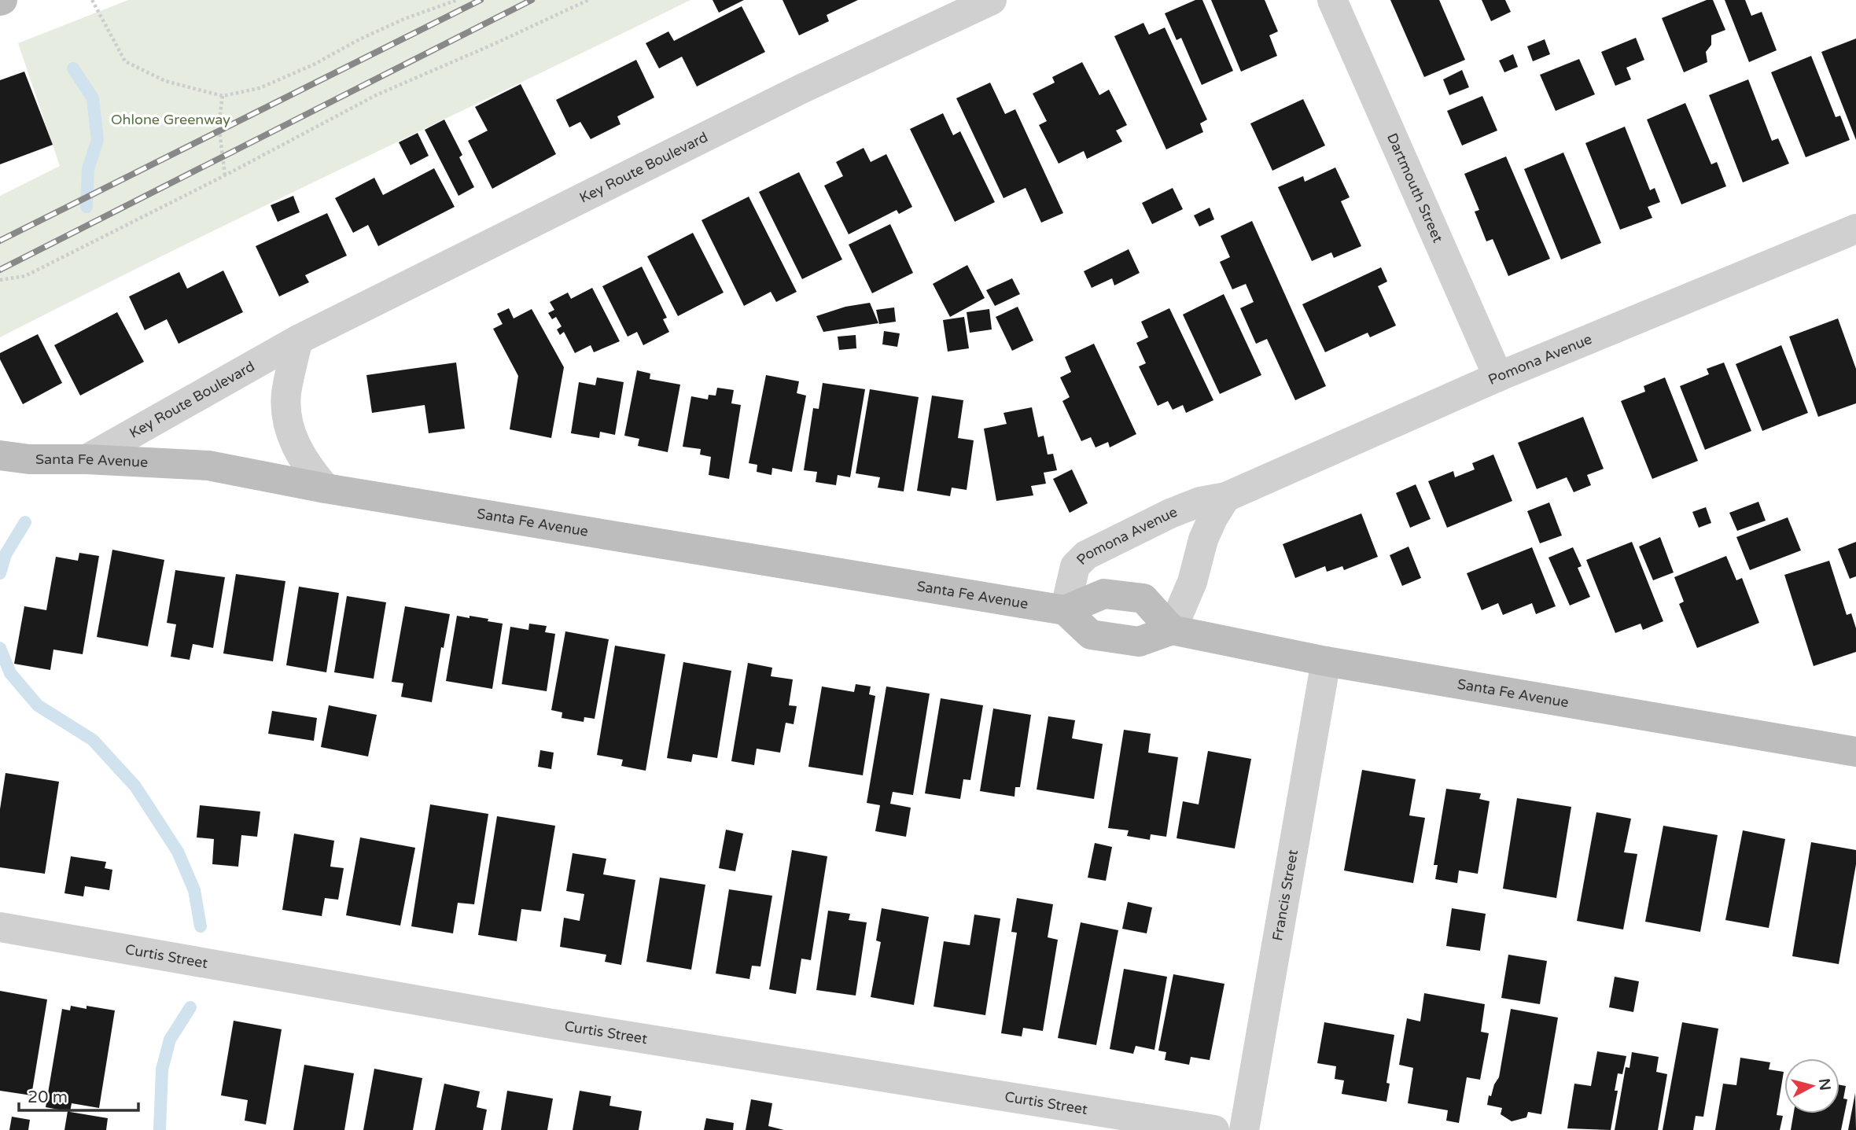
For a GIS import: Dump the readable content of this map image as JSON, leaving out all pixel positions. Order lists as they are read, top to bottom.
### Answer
{
  "streets": {
    "street": [
      "Key Route Boulevard",
      "Dartmouth Street",
      "Pomona Avenue",
      "Santa Fe Avenue",
      "Francis Street",
      "Curtis Street"
    ]
  },
  "crossings": [
    ["Key Route Boulevard", "Santa Fe Avenue"],
    ["Dartmouth Street", "Pomona Avenue"],
    ["Pomona Avenue", "Santa Fe Avenue"],
    ["Santa Fe Avenue", "Francis Street"]
  ],
  "parks": ["Ohlone Greenway"],
  "scale_bar": "20 m",
  "north": "right"
}
